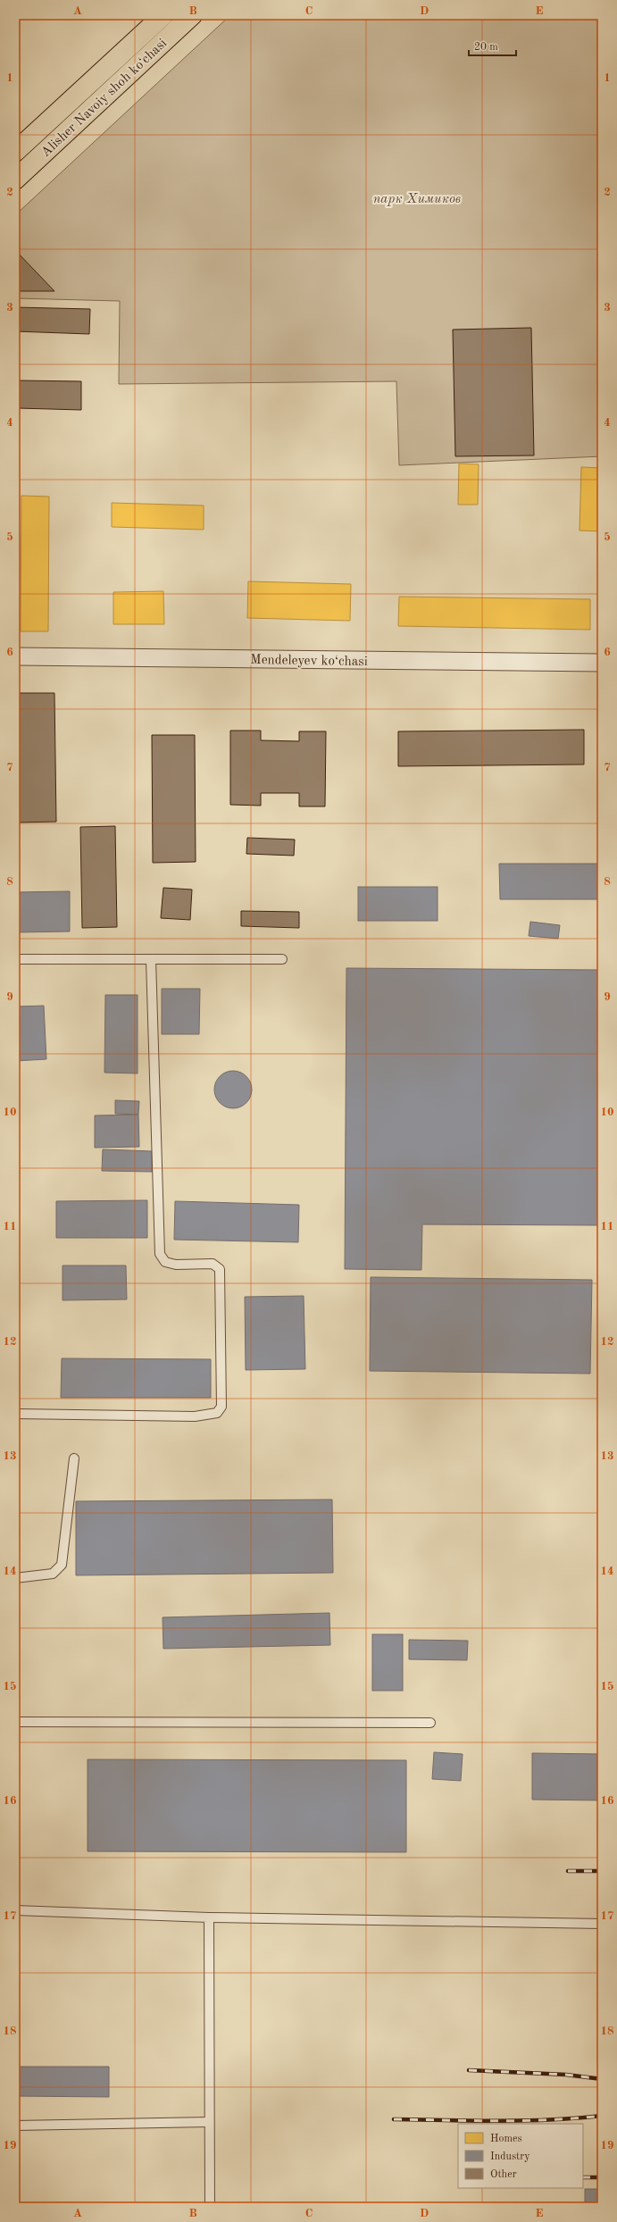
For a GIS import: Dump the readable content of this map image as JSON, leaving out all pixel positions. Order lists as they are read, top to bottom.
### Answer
{
  "streets": {
    "main road": ["Alisher Navoiy shoh koʻchasi"],
    "street": ["Mendeleyev ko‘chasi"]
  },
  "parks": ["парк Химиков"],
  "legend": ["Homes", "Industry", "Other"],
  "scale_bar": "20 m",
  "grid": {
    "columns": [
      "A",
      "B",
      "C",
      "D",
      "E"
    ],
    "rows": [
      "1",
      "2",
      "3",
      "4",
      "5",
      "6",
      "7",
      "8",
      "9",
      "10",
      "11",
      "12",
      "13",
      "14",
      "15",
      "16",
      "17",
      "18",
      "19"
    ]
  }
}
